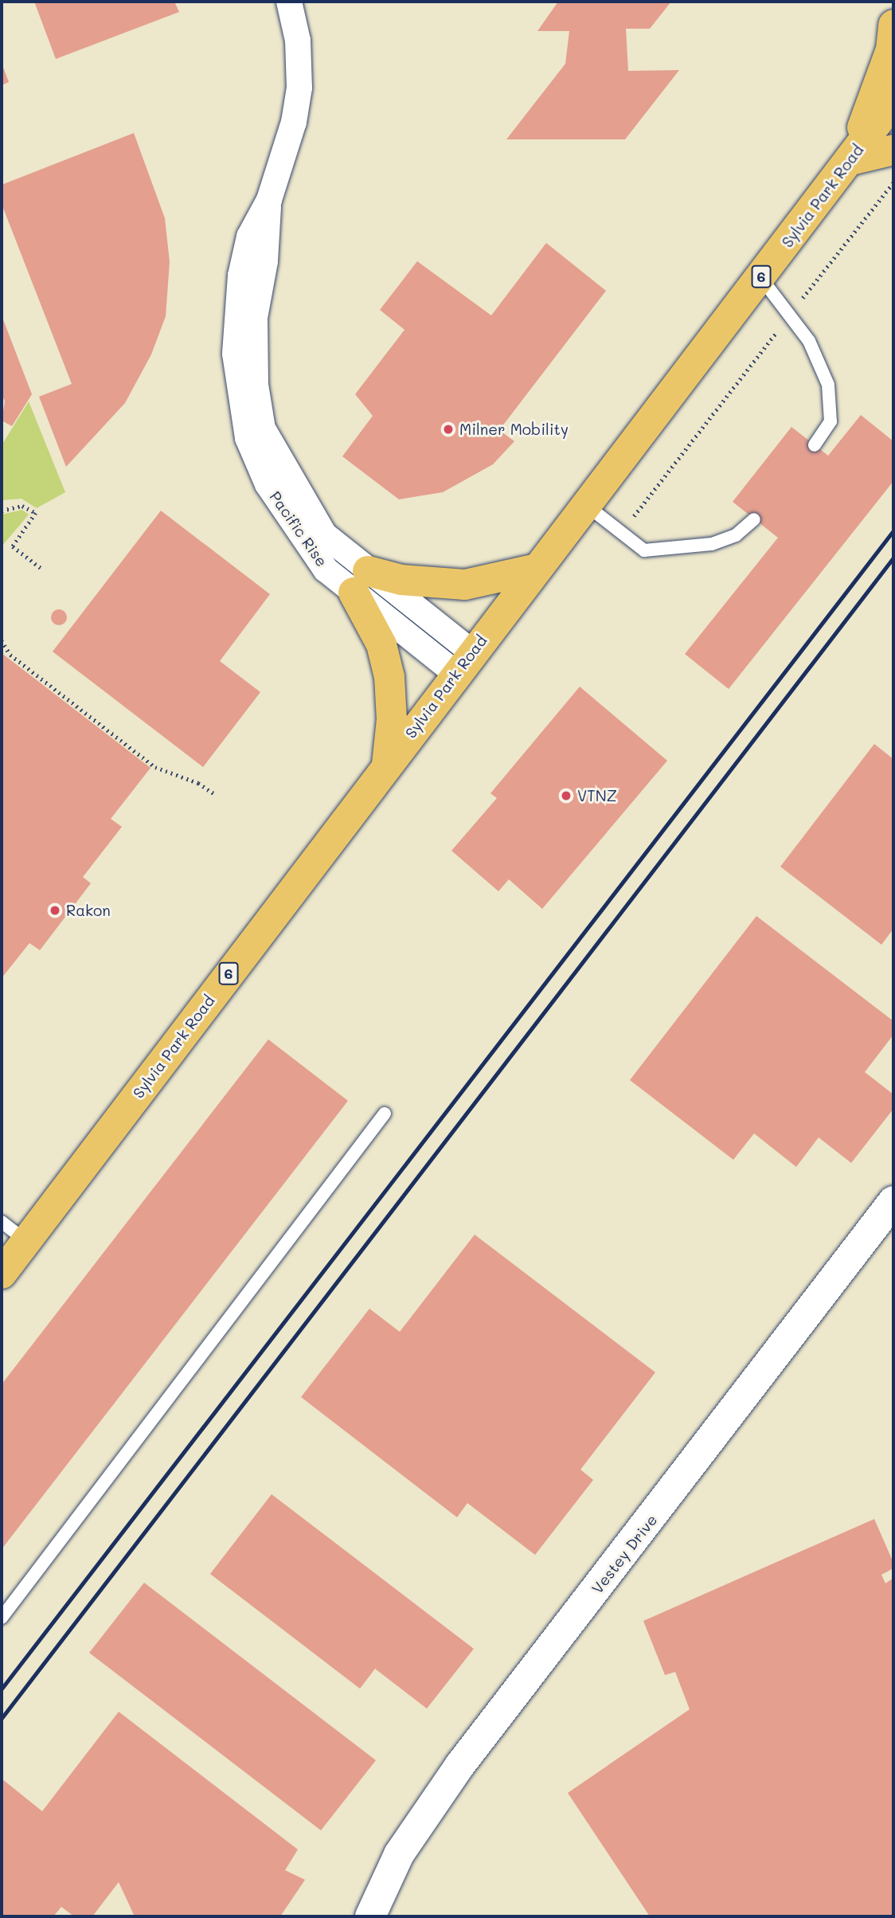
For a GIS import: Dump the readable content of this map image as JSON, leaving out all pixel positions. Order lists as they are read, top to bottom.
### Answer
{
  "streets": {
    "main road": ["Sylvia Park Road", "6"],
    "street": ["Pacific Rise", "Vestey Drive"]
  },
  "crossings": [
    ["Sylvia Park Road", "Pacific Rise"]
  ],
  "places": ["Milner Mobility", "VTNZ", "Rakon"]
}
